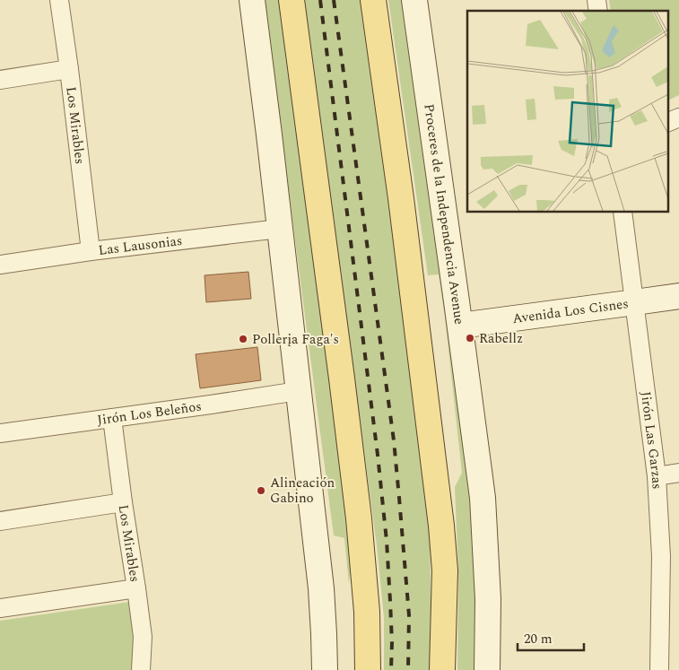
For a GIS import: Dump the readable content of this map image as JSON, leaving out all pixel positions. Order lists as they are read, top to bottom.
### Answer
{
  "streets": {
    "main road": ["Proceres de la Independencia Avenue", "Avenida Los Cisnes"],
    "street": [
      "Los Mirables",
      "Las Lausonias",
      "Jirón Los Beleños",
      "Jirón Las Garzas"
    ]
  },
  "crossings": [
    ["Los Mirables", "Las Lausonias"],
    ["Los Mirables", "Jirón Los Beleños"],
    ["Proceres de la Independencia Avenue", "Avenida Los Cisnes"],
    ["Avenida Los Cisnes", "Jirón Las Garzas"]
  ],
  "places": ["Rabellz", "Pollerįa Faga's", "Alineación Gabino"],
  "scale_bar": "20 m"
}
